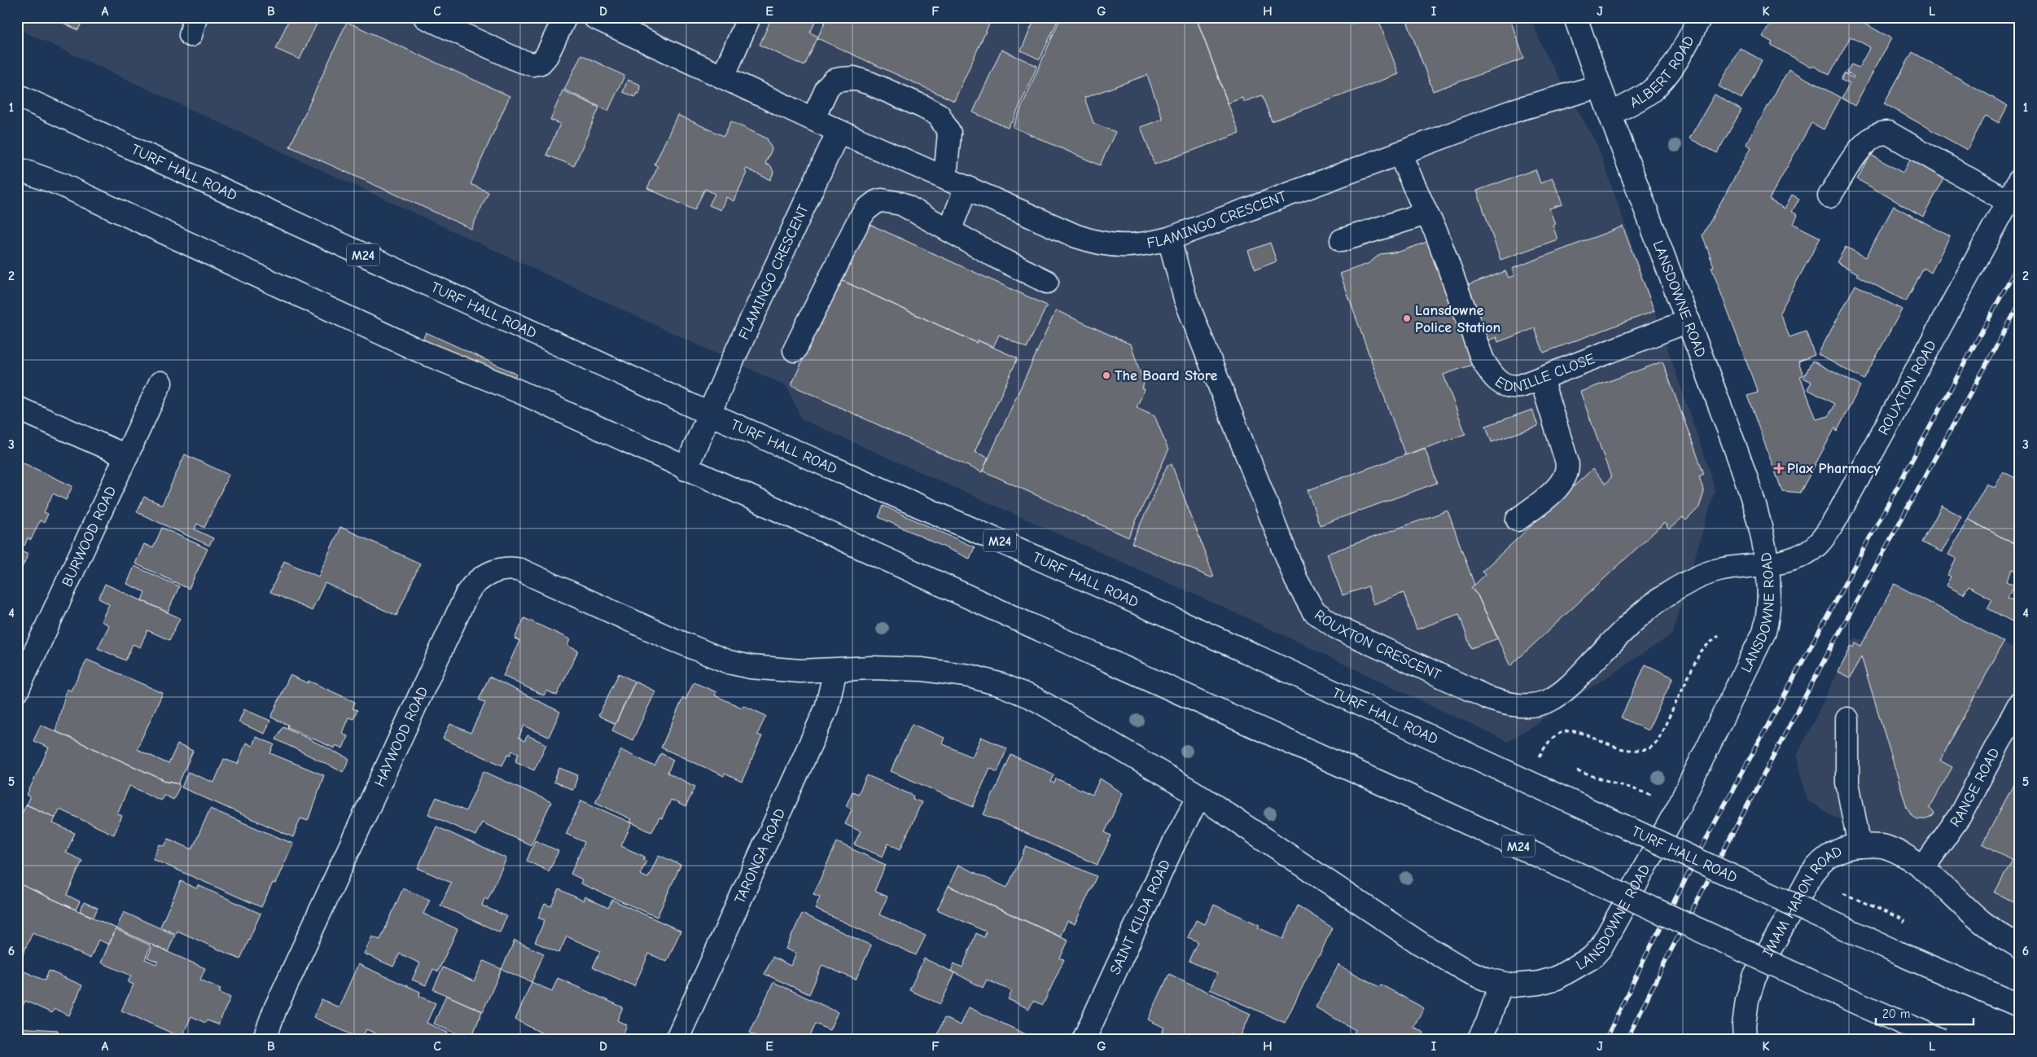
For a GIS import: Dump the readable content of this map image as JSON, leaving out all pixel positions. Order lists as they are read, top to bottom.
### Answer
{
  "streets": {
    "street": [
      "ALBERT ROAD",
      "TURF HALL ROAD",
      "FLAMINGO CRESCENT",
      "M24",
      "LANSDOWNE ROAD",
      "EDNILLE CLOSE",
      "ROUXTON ROAD",
      "BURWOOD ROAD",
      "ROUXTON CRESCENT",
      "HAYWOOD ROAD",
      "RANGE ROAD",
      "TARONGA ROAD",
      "IMAM HARON ROAD",
      "SAINT KILDA ROAD"
    ]
  },
  "crossings": [
    ["ALBERT ROAD", "LANSDOWNE ROAD"],
    ["TURF HALL ROAD", "FLAMINGO CRESCENT"],
    ["FLAMINGO CRESCENT", "M24"],
    ["FLAMINGO CRESCENT", "LANSDOWNE ROAD"],
    ["FLAMINGO CRESCENT", "EDNILLE CLOSE"],
    ["FLAMINGO CRESCENT", "ROUXTON CRESCENT"],
    ["LANSDOWNE ROAD", "EDNILLE CLOSE"],
    ["LANSDOWNE ROAD", "ROUXTON ROAD"],
    ["LANSDOWNE ROAD", "ROUXTON CRESCENT"],
    ["ROUXTON ROAD", "ROUXTON CRESCENT"],
    ["HAYWOOD ROAD", "TARONGA ROAD"],
    ["RANGE ROAD", "IMAM HARON ROAD"]
  ],
  "places": {
    "other": ["Lansdowne Police Station", "The Board Store"],
    "health": ["Plax Pharmacy"]
  },
  "scale_bar": "20 m",
  "grid": {
    "columns": [
      "A",
      "B",
      "C",
      "D",
      "E",
      "F",
      "G",
      "H",
      "I",
      "J",
      "K",
      "L"
    ],
    "rows": [
      "1",
      "2",
      "3",
      "4",
      "5",
      "6"
    ]
  }
}
